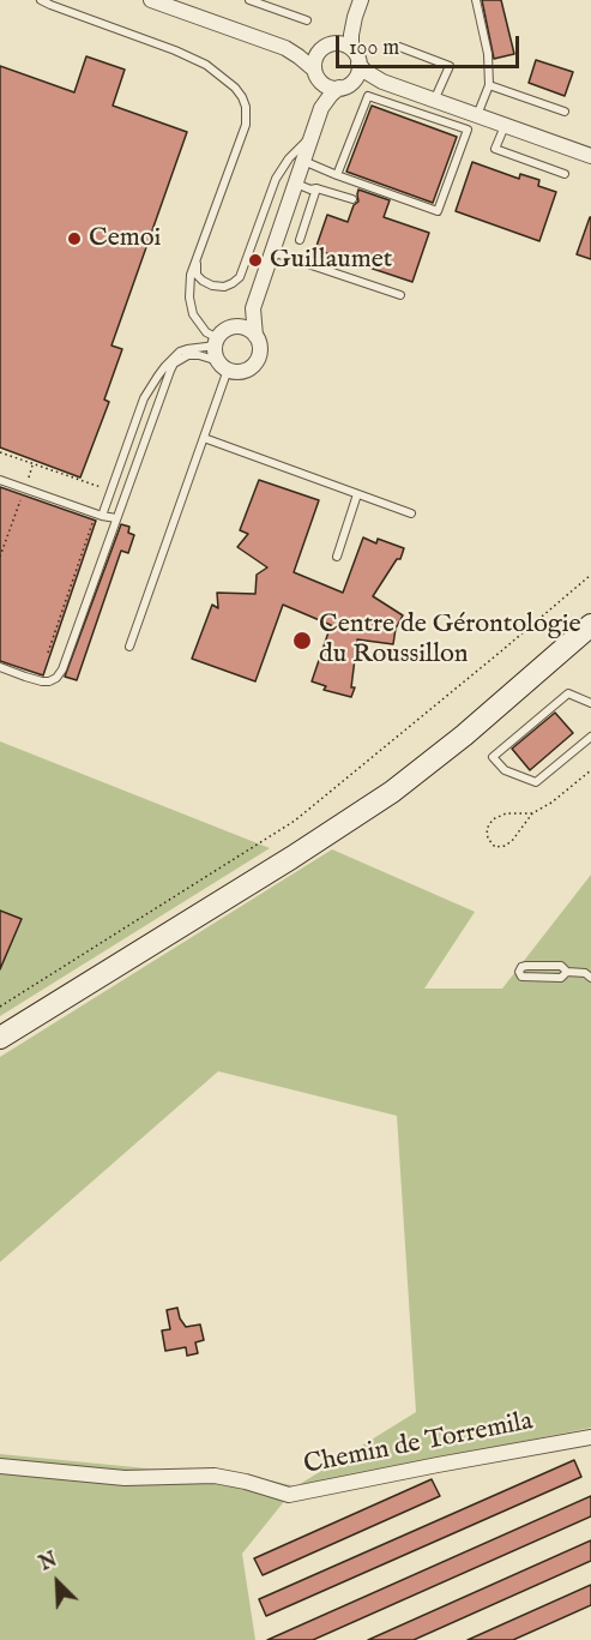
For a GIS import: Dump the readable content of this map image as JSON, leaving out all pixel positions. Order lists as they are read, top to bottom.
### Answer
{
  "streets": {
    "street": ["Chemin de Torremila"]
  },
  "places": ["Cemoi", "Guillaumet", "Centre de Gérontologie du Roussillon"],
  "scale_bar": "100 m",
  "north": "top left"
}
